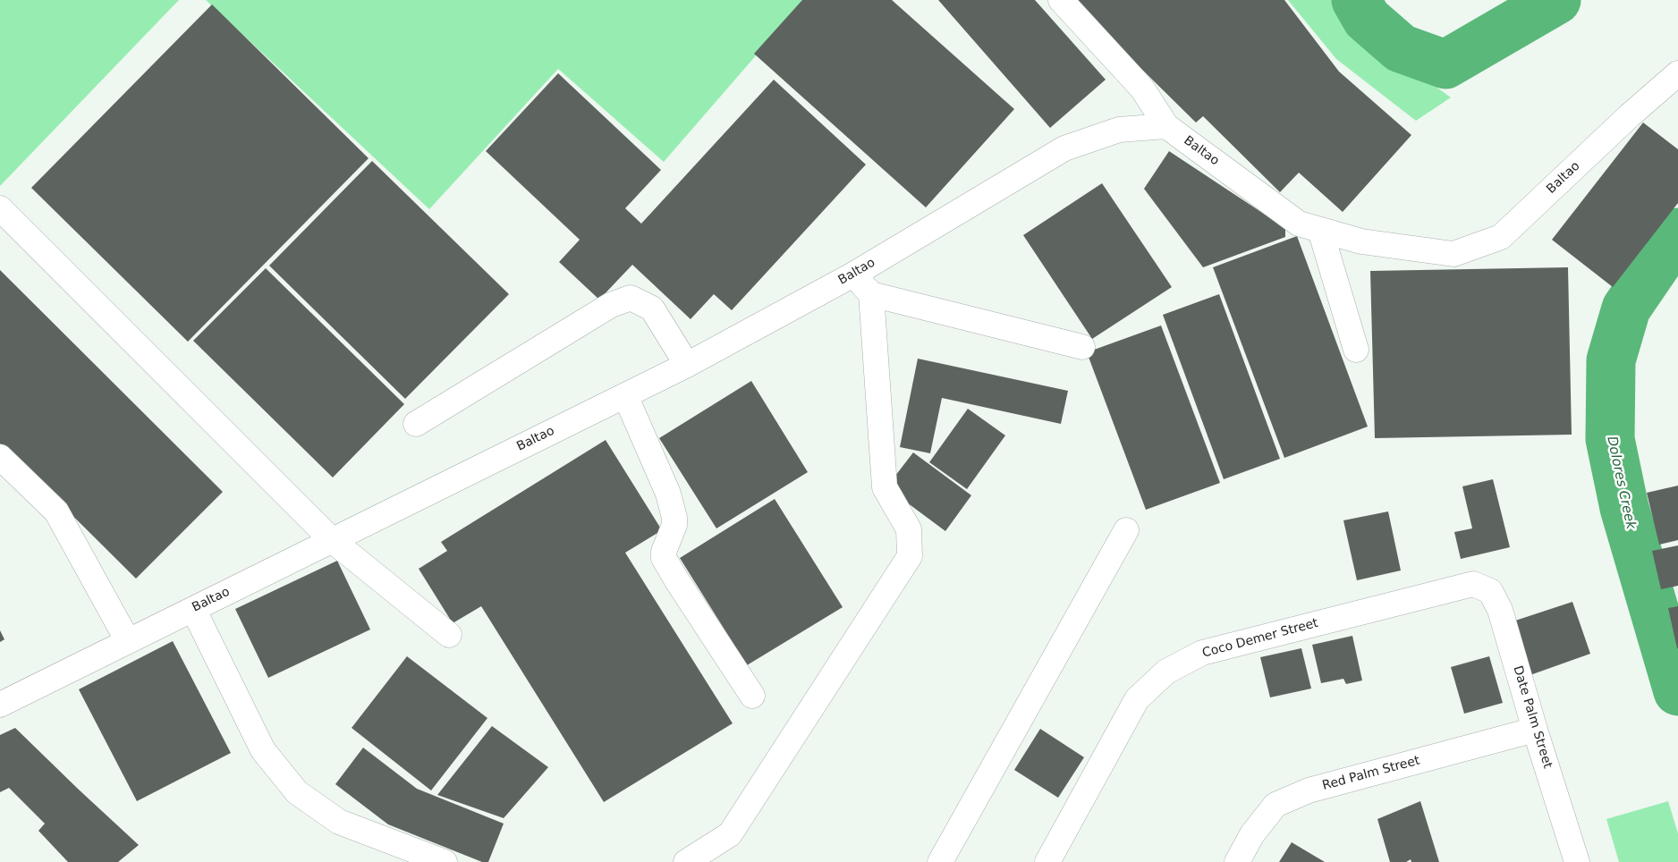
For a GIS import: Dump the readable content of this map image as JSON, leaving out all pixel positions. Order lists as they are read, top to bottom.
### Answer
{
  "streets": {
    "street": [
      "Baltao",
      "Coco Demer Street",
      "Date Palm Street",
      "Red Palm Street"
    ]
  },
  "crossings": [
    ["Coco Demer Street", "Date Palm Street"],
    ["Date Palm Street", "Red Palm Street"]
  ],
  "water": ["Dolores Creek"]
}
